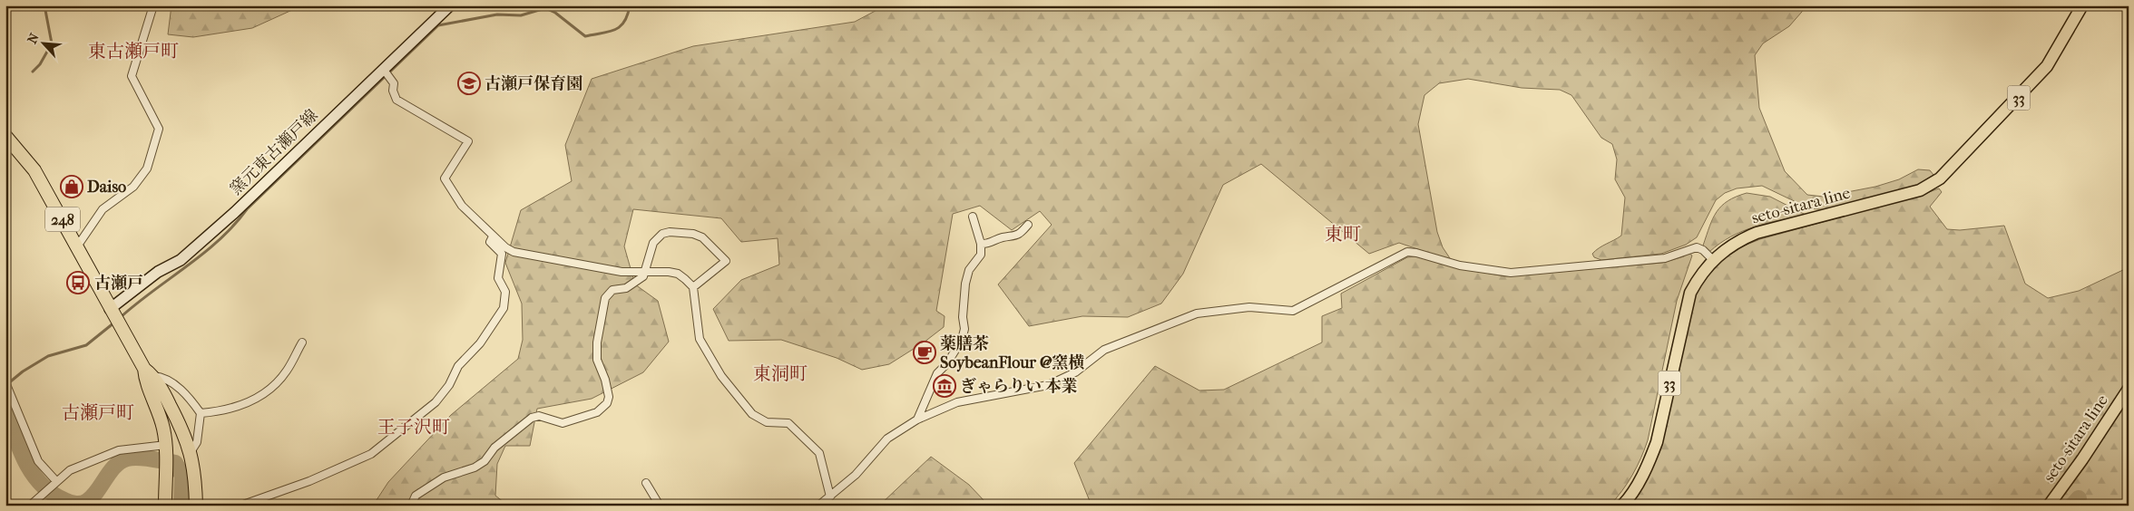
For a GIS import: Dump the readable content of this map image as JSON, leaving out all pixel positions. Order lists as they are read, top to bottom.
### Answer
{
  "streets": {
    "highway": ["248"],
    "main road": ["33", "窯元東古瀬戸線", "seto-sitara line"]
  },
  "crossings": [
    ["窯元東古瀬戸線", "248"]
  ],
  "districts": [
    "東古瀬戸町",
    "東町",
    "東洞町",
    "古瀬戸町",
    "王子沢町"
  ],
  "places": {
    "school or university": ["古瀬戸保育園"],
    "shop": ["Daiso"],
    "bus stop": ["古瀬戸"],
    "cafe": ["薬膳茶 SoybeanFlour @窯横"],
    "museum": ["ぎゃらりい 本業"]
  },
  "north": "top left"
}
